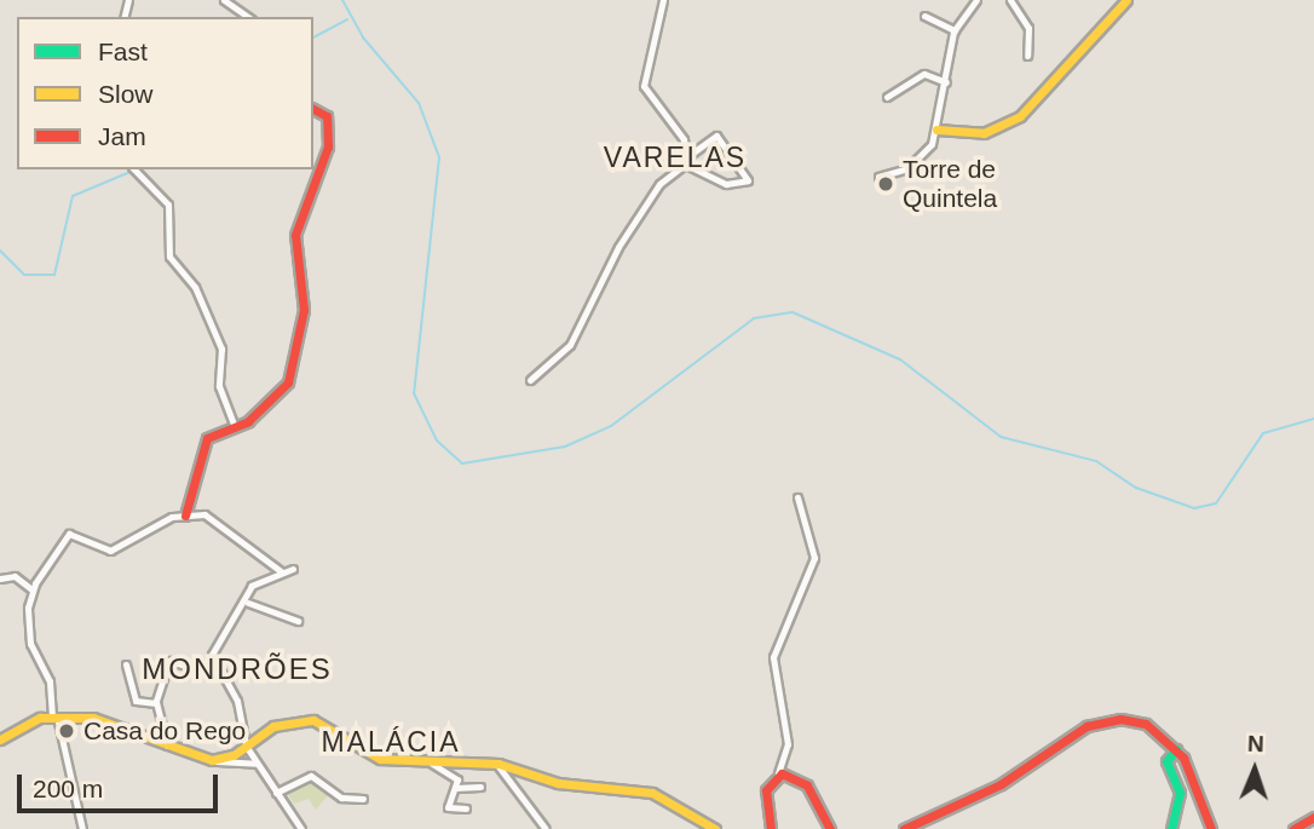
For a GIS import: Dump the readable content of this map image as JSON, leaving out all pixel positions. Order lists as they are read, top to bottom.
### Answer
{
  "districts": ["VARELAS", "MONDRÕES", "MALÁCIA"],
  "places": ["Torre de Quintela", "Casa do Rego"],
  "legend": ["Fast", "Slow", "Jam"],
  "scale_bar": "200 m",
  "north": "top"
}
